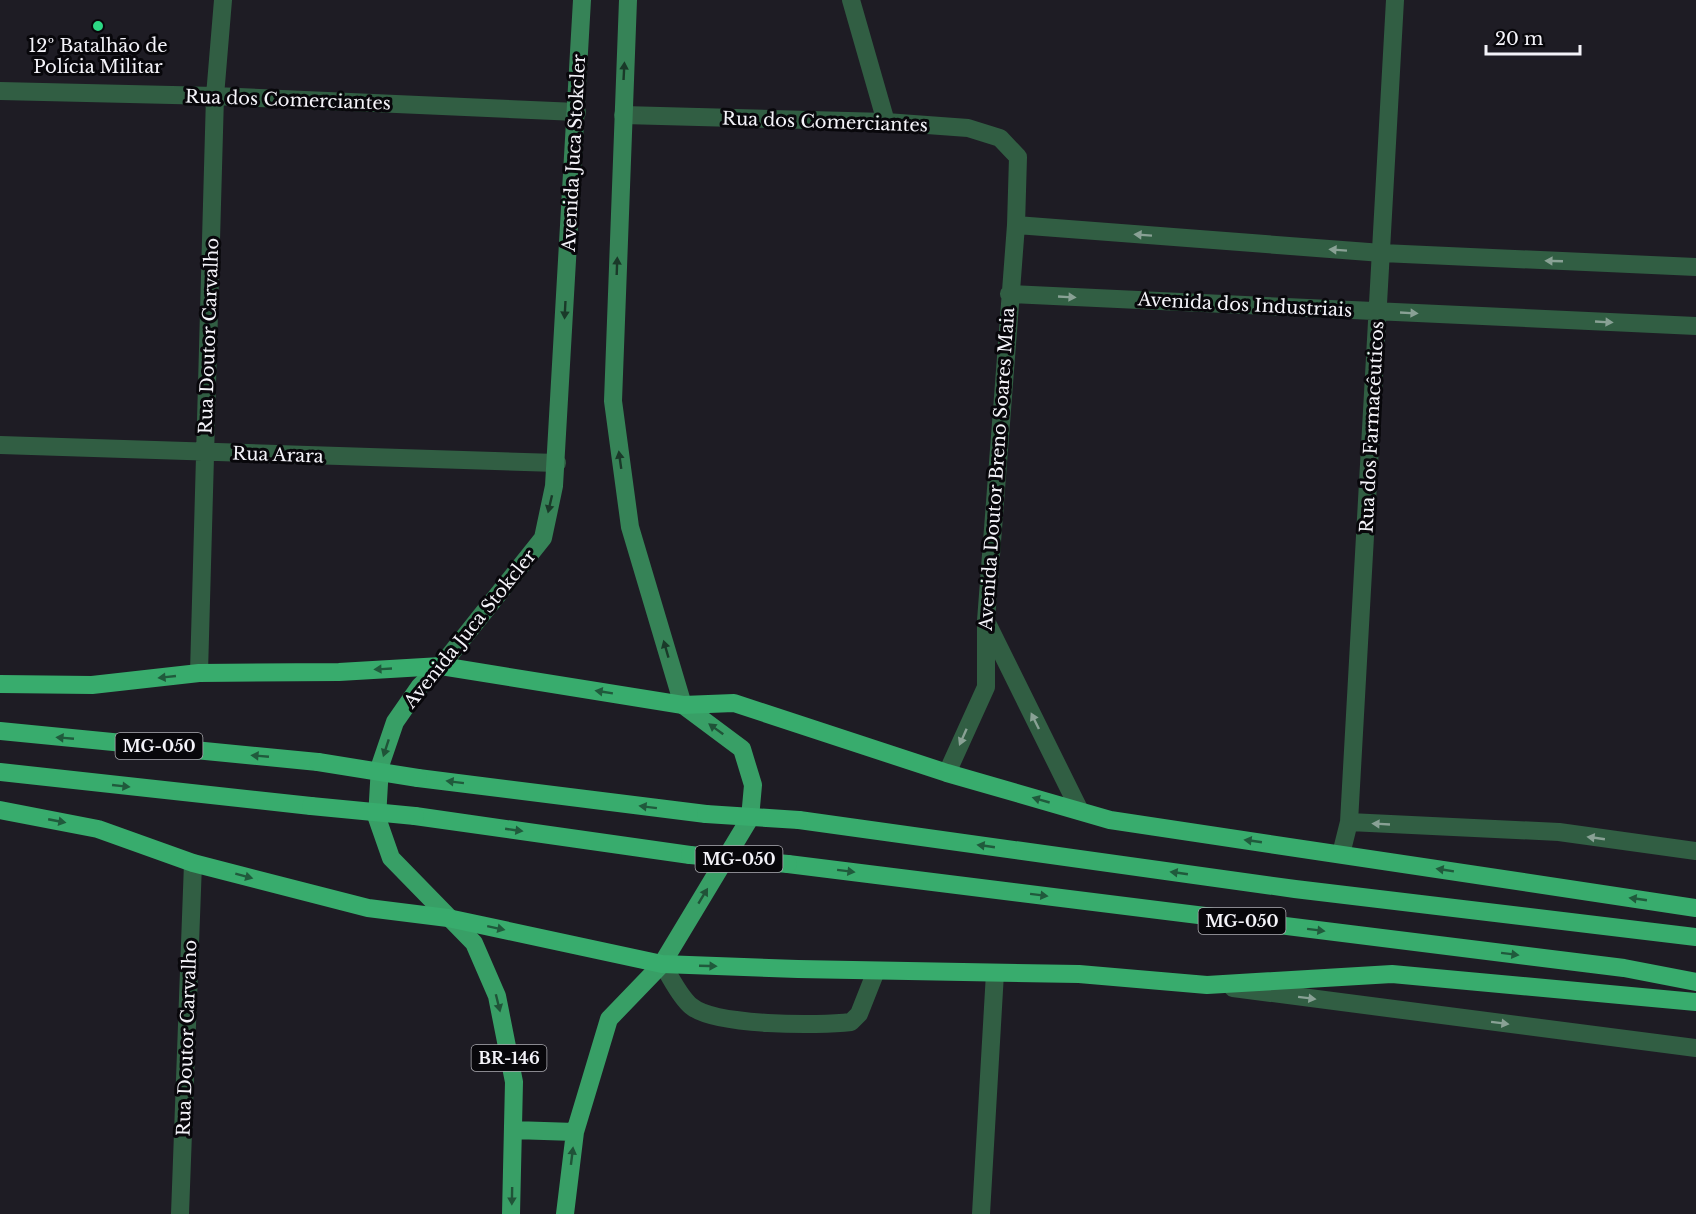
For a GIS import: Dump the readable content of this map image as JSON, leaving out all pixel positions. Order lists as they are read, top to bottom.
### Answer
{
  "streets": {
    "highway": ["MG-050"],
    "main road": ["Avenida Juca Stokcler", "BR-146"],
    "street": [
      "Rua dos Comerciantes",
      "Avenida dos Industriais",
      "Rua Doutor Carvalho",
      "Rua dos Farmacêuticos",
      "Rua Arara",
      "Avenida Doutor Breno Soares Maia"
    ]
  },
  "crossings": [
    ["Rua dos Comerciantes", "Avenida Juca Stokcler"],
    ["Rua dos Comerciantes", "Rua Doutor Carvalho"],
    ["Rua dos Comerciantes", "Avenida Doutor Breno Soares Maia"],
    ["Avenida Juca Stokcler", "Rua Arara"],
    ["Avenida dos Industriais", "Rua dos Farmacêuticos"],
    ["Avenida dos Industriais", "Avenida Doutor Breno Soares Maia"],
    ["Rua Doutor Carvalho", "Rua Arara"]
  ],
  "places": ["12º Batalhão de Polícia Militar"],
  "scale_bar": "20 m"
}
